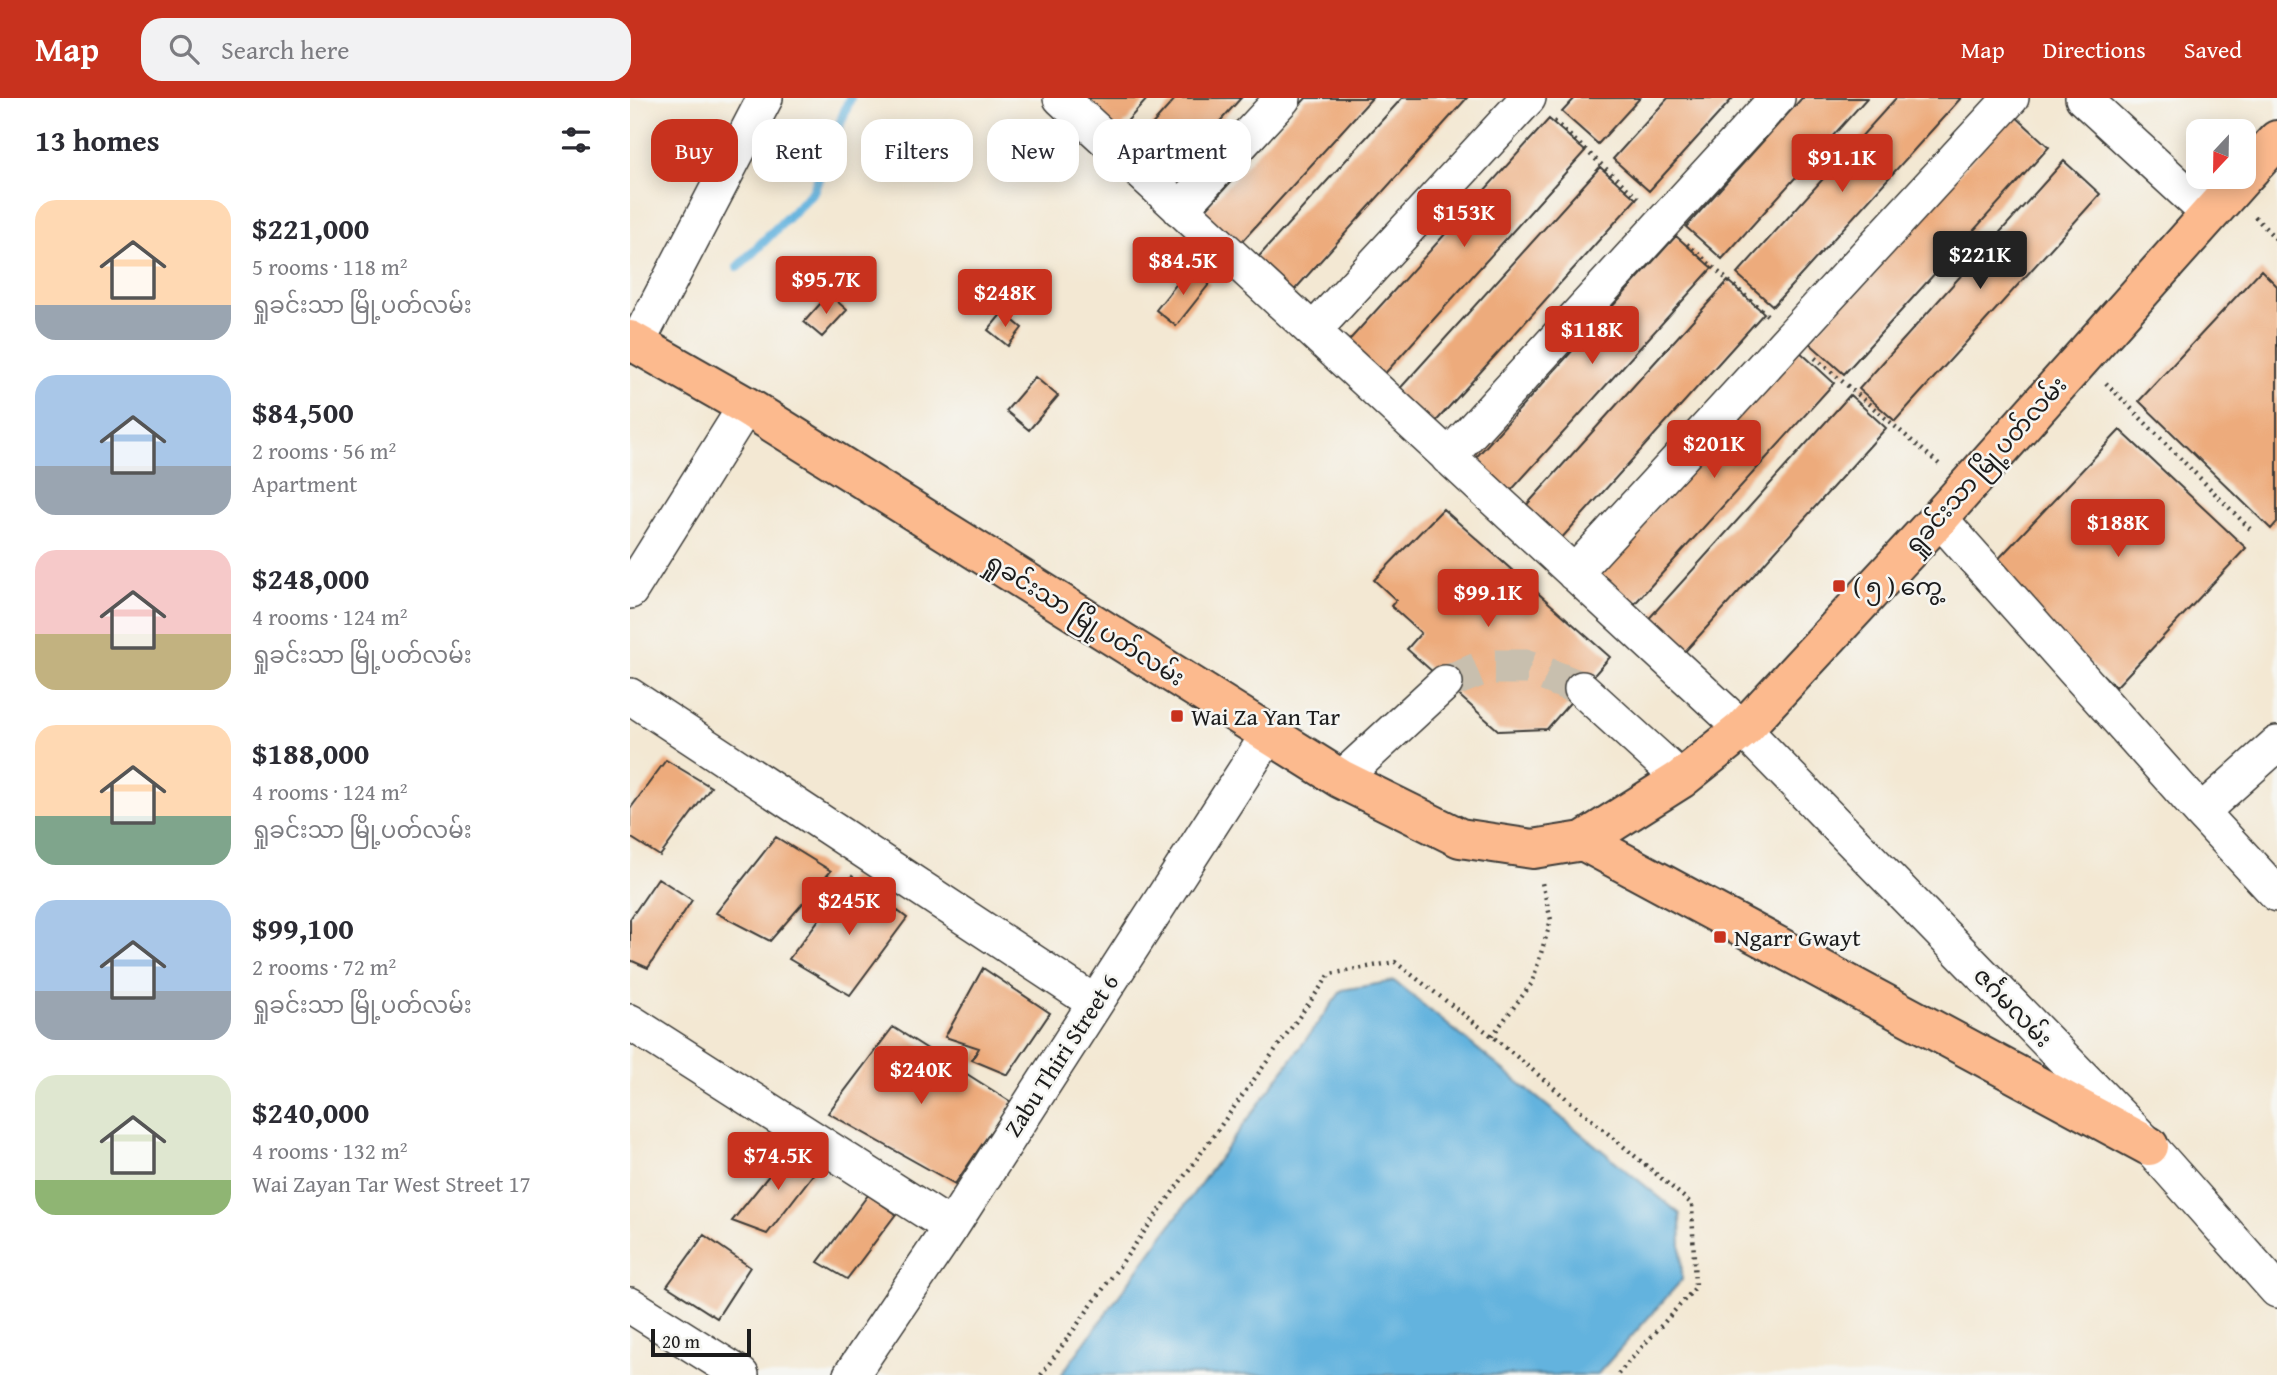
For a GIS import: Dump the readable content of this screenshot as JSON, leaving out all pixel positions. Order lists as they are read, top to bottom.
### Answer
{
  "streets": {
    "main road": ["ရှုခင်းသာ မြို့ပတ်လမ်း"],
    "street": ["ဇင်္ဂမလမ်း", "Zabu Thiri Street 6"]
  },
  "crossings": [
    ["ရှုခင်းသာ မြို့ပတ်လမ်း", "ဇင်္ဂမလမ်း"],
    ["ရှုခင်းသာ မြို့ပတ်လမ်း", "Zabu Thiri Street 6"]
  ],
  "places": {
    "transit": ["( ၅ ) ကွေ့", "Wai Za Yan Tar", "Ngarr Gwayt"]
  },
  "scale_bar": "20 m",
  "north": "bottom",
  "page": {
    "header": "Map",
    "search": "Search here",
    "nav": ["Map", "Directions", "Saved"],
    "heading": "13 homes",
    "chip": [
      "Buy",
      "Rent",
      "Filters",
      "New",
      "Apartment"
    ],
    "price": [
      "$91.1K",
      "$153K",
      "$221K",
      "$84.5K",
      "$95.7K",
      "$248K",
      "$118K",
      "$201K",
      "$188K",
      "$99.1K",
      "$245K",
      "$240K",
      "$74.5K"
    ],
    "list": [
      {
        "name": "$221,000",
        "note": "5 rooms · 118 m² · ရှုခင်းသာ မြို့ပတ်လမ်း"
      },
      {
        "name": "$84,500",
        "note": "2 rooms · 56 m² · Apartment"
      },
      {
        "name": "$248,000",
        "note": "4 rooms · 124 m² · ရှုခင်းသာ မြို့ပတ်လမ်း"
      },
      {
        "name": "$188,000",
        "note": "4 rooms · 124 m² · ရှုခင်းသာ မြို့ပတ်လမ်း"
      },
      {
        "name": "$99,100",
        "note": "2 rooms · 72 m² · ရှုခင်းသာ မြို့ပတ်လမ်း"
      },
      {
        "name": "$240,000",
        "note": "4 rooms · 132 m² · Wai Zayan Tar West Street 17"
      }
    ],
    "scale": "20 m"
  }
}
